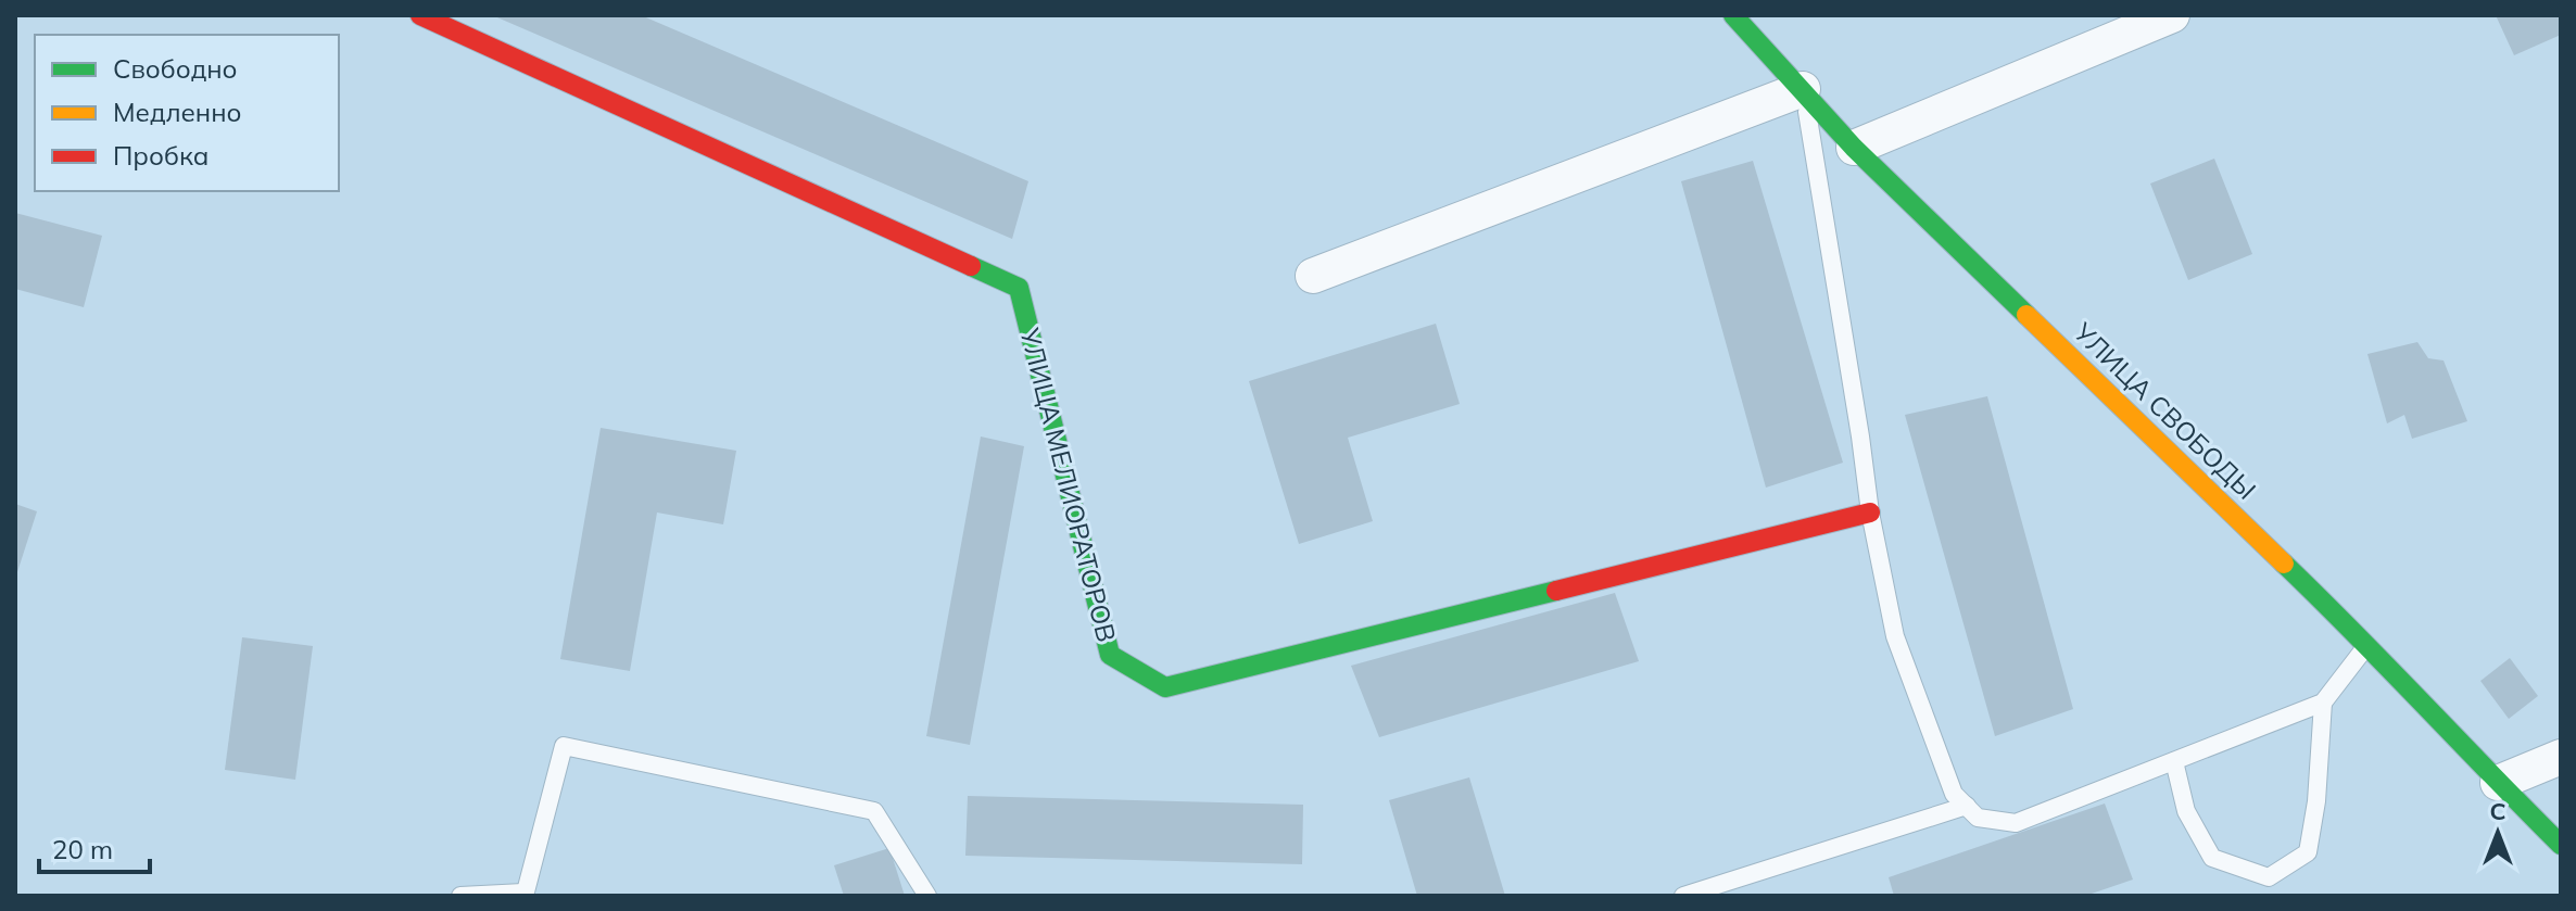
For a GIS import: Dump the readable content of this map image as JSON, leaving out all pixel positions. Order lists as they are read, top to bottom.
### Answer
{
  "streets": {
    "street": ["УЛИЦА СВОБОДЫ", "УЛИЦА МЕЛИОРАТОРОВ"]
  },
  "legend": ["Свободно", "Медленно", "Пробка"],
  "scale_bar": "20 m",
  "north": "top"
}
